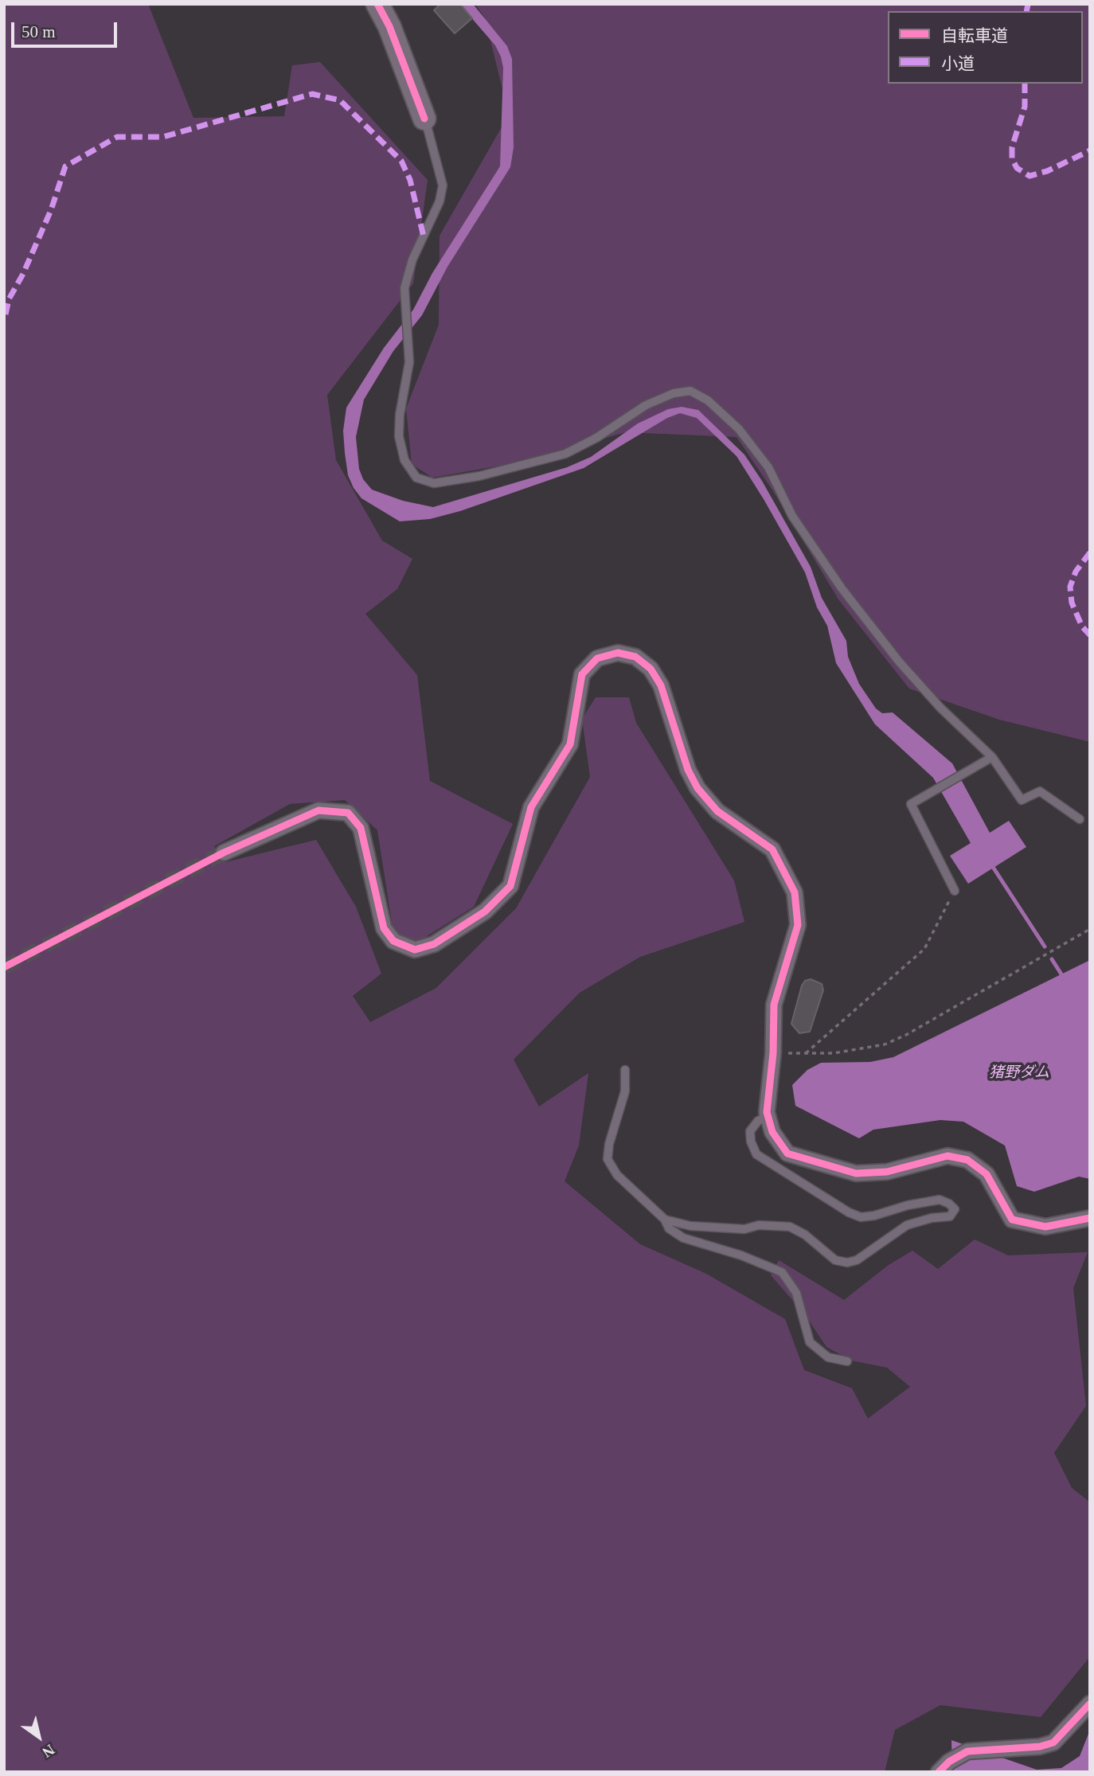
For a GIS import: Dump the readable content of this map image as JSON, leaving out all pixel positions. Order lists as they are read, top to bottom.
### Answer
{
  "water": ["猪野ダム"],
  "legend": ["自転車道", "小道"],
  "scale_bar": "50 m",
  "north": "bottom right"
}
